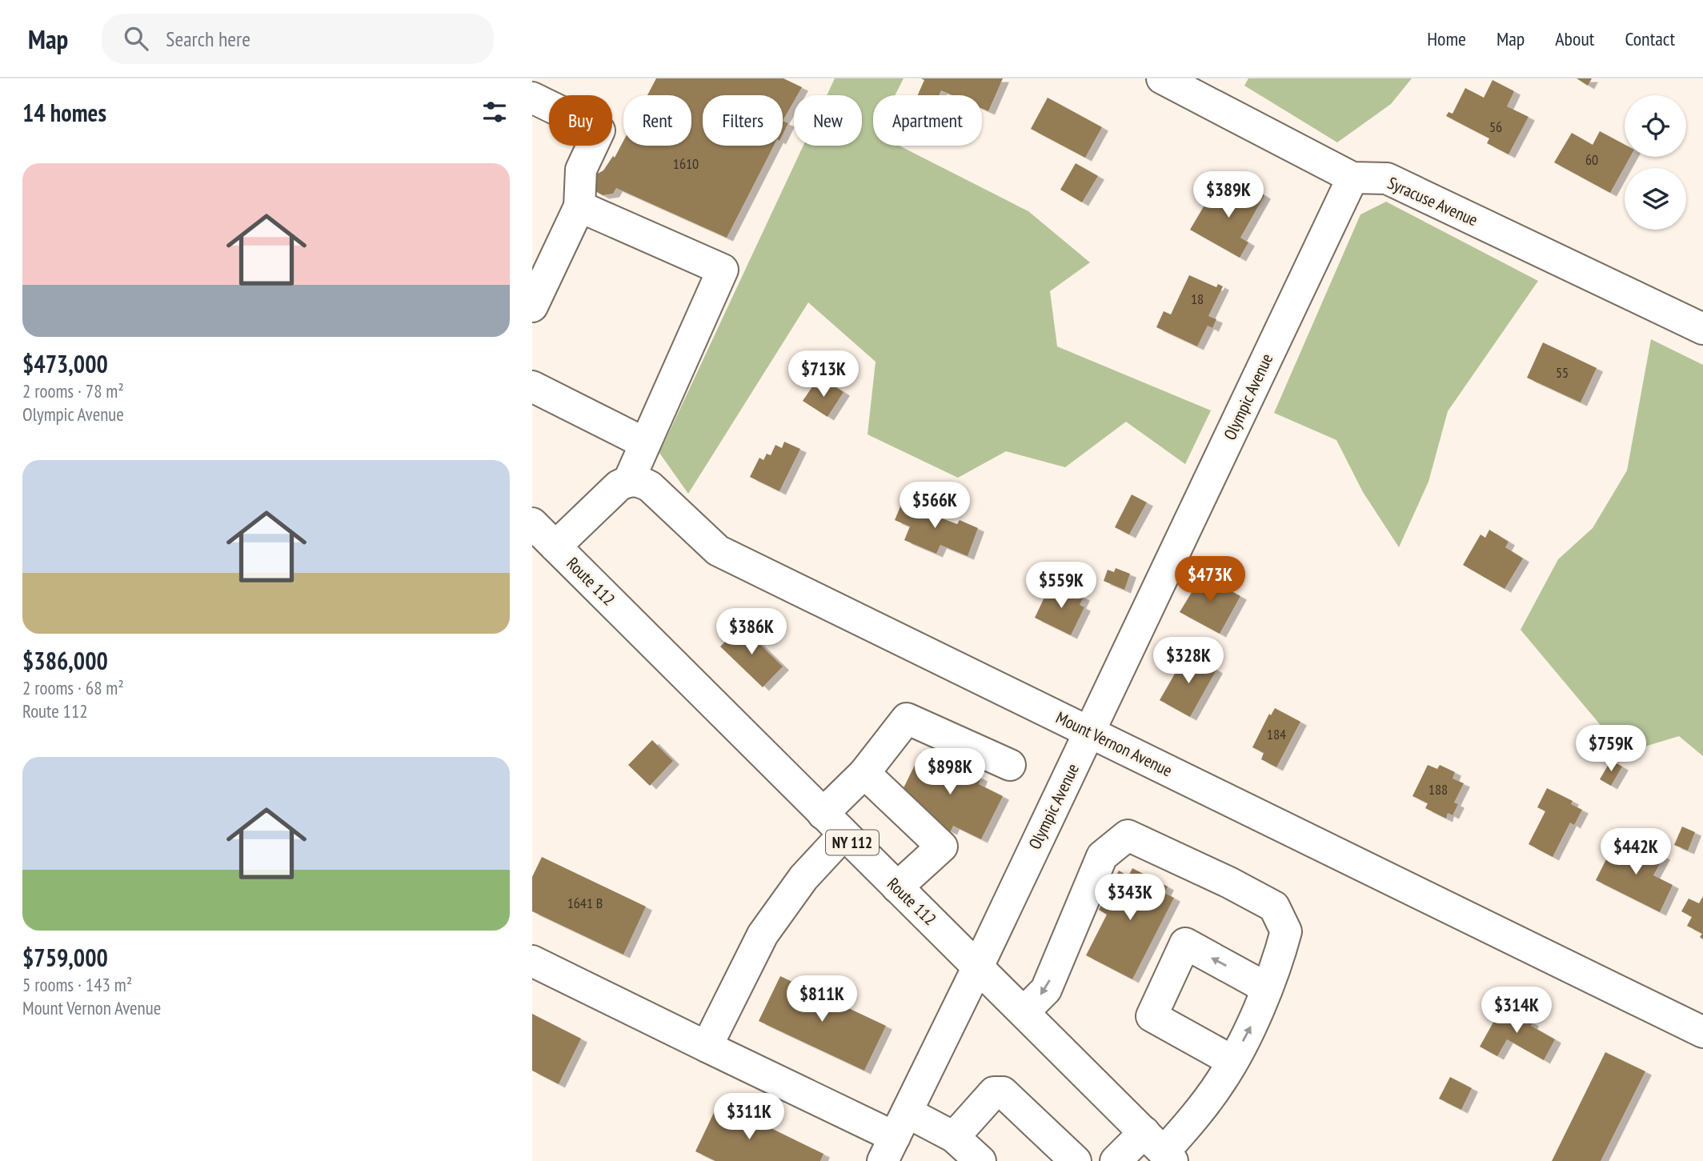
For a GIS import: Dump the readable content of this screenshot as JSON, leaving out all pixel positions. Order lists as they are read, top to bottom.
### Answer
{
  "streets": {
    "street": [
      "Syracuse Avenue",
      "Olympic Avenue",
      "Route 112",
      "Mount Vernon Avenue",
      "NY 112"
    ]
  },
  "crossings": [
    ["Syracuse Avenue", "Olympic Avenue"],
    ["Olympic Avenue", "Route 112"],
    ["Olympic Avenue", "Mount Vernon Avenue"]
  ],
  "house_numbers": [
    "56",
    "60",
    "1610",
    "18",
    "55",
    "184",
    "188",
    "1641 B"
  ],
  "page": {
    "header": "Map",
    "search": "Search here",
    "nav": [
      "Home",
      "Map",
      "About",
      "Contact"
    ],
    "heading": "14 homes",
    "chip": [
      "Buy",
      "Rent",
      "Filters",
      "New",
      "Apartment"
    ],
    "list": [
      {
        "name": "$473,000",
        "note": "2 rooms · 78 m² · Olympic Avenue"
      },
      {
        "name": "$386,000",
        "note": "2 rooms · 68 m² · Route 112"
      },
      {
        "name": "$759,000",
        "note": "5 rooms · 143 m² · Mount Vernon Avenue"
      }
    ],
    "price": [
      "$389K",
      "$713K",
      "$566K",
      "$473K",
      "$559K",
      "$386K",
      "$328K",
      "$759K",
      "$898K",
      "$442K",
      "$343K",
      "$811K",
      "$314K",
      "$311K"
    ]
  }
}
